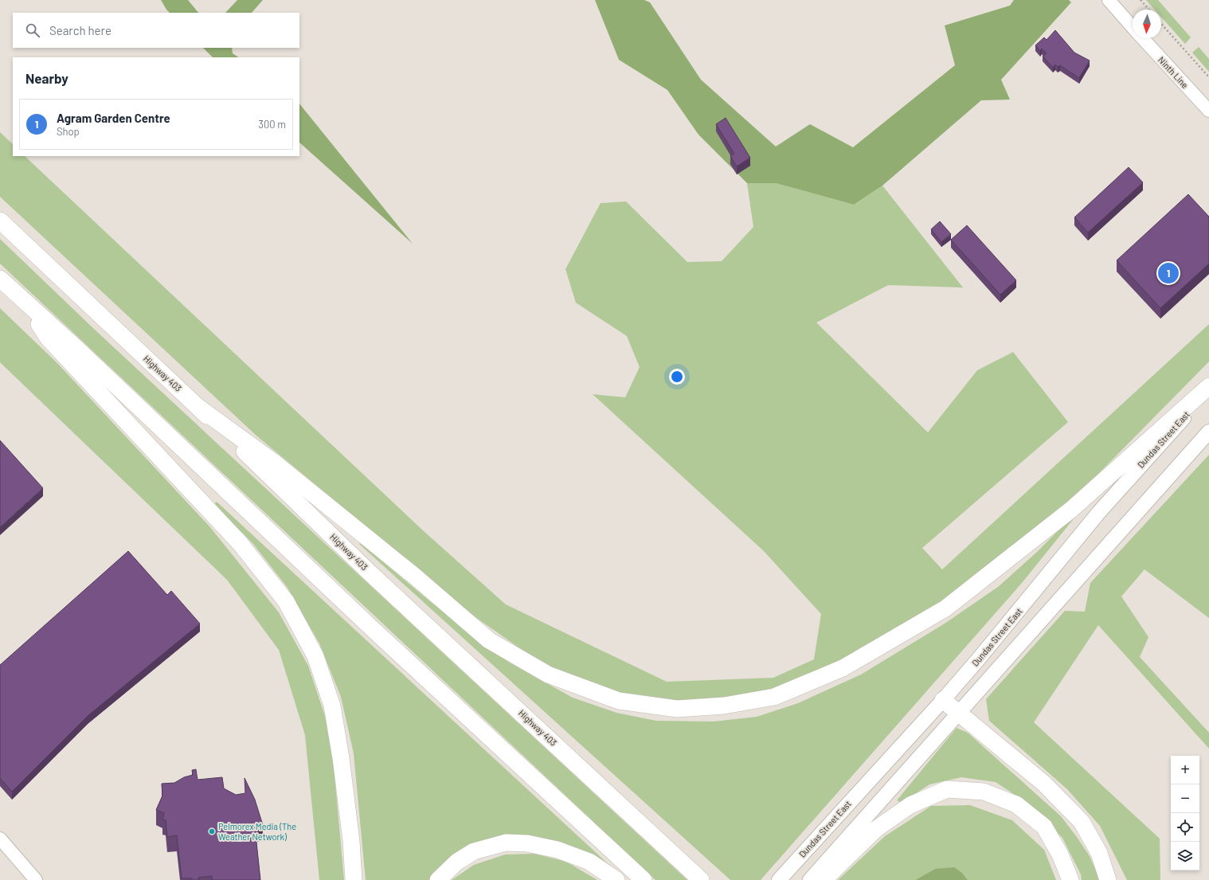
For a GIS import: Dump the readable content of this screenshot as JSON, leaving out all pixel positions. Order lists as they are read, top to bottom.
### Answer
{
  "streets": {
    "highway": ["Highway 403"],
    "main road": ["Ninth Line", "Dundas Street East"]
  },
  "places": ["Pelmorex Media (The Weather Network)"],
  "north": "bottom",
  "page": {
    "search": "Search here",
    "heading": "Nearby",
    "list": [
      {
        "mark": "1",
        "name": "Agram Garden Centre",
        "note": "Shop",
        "value": "300 m"
      }
    ],
    "pins": "1",
    "map_buttons": ["+", "−"]
  }
}
